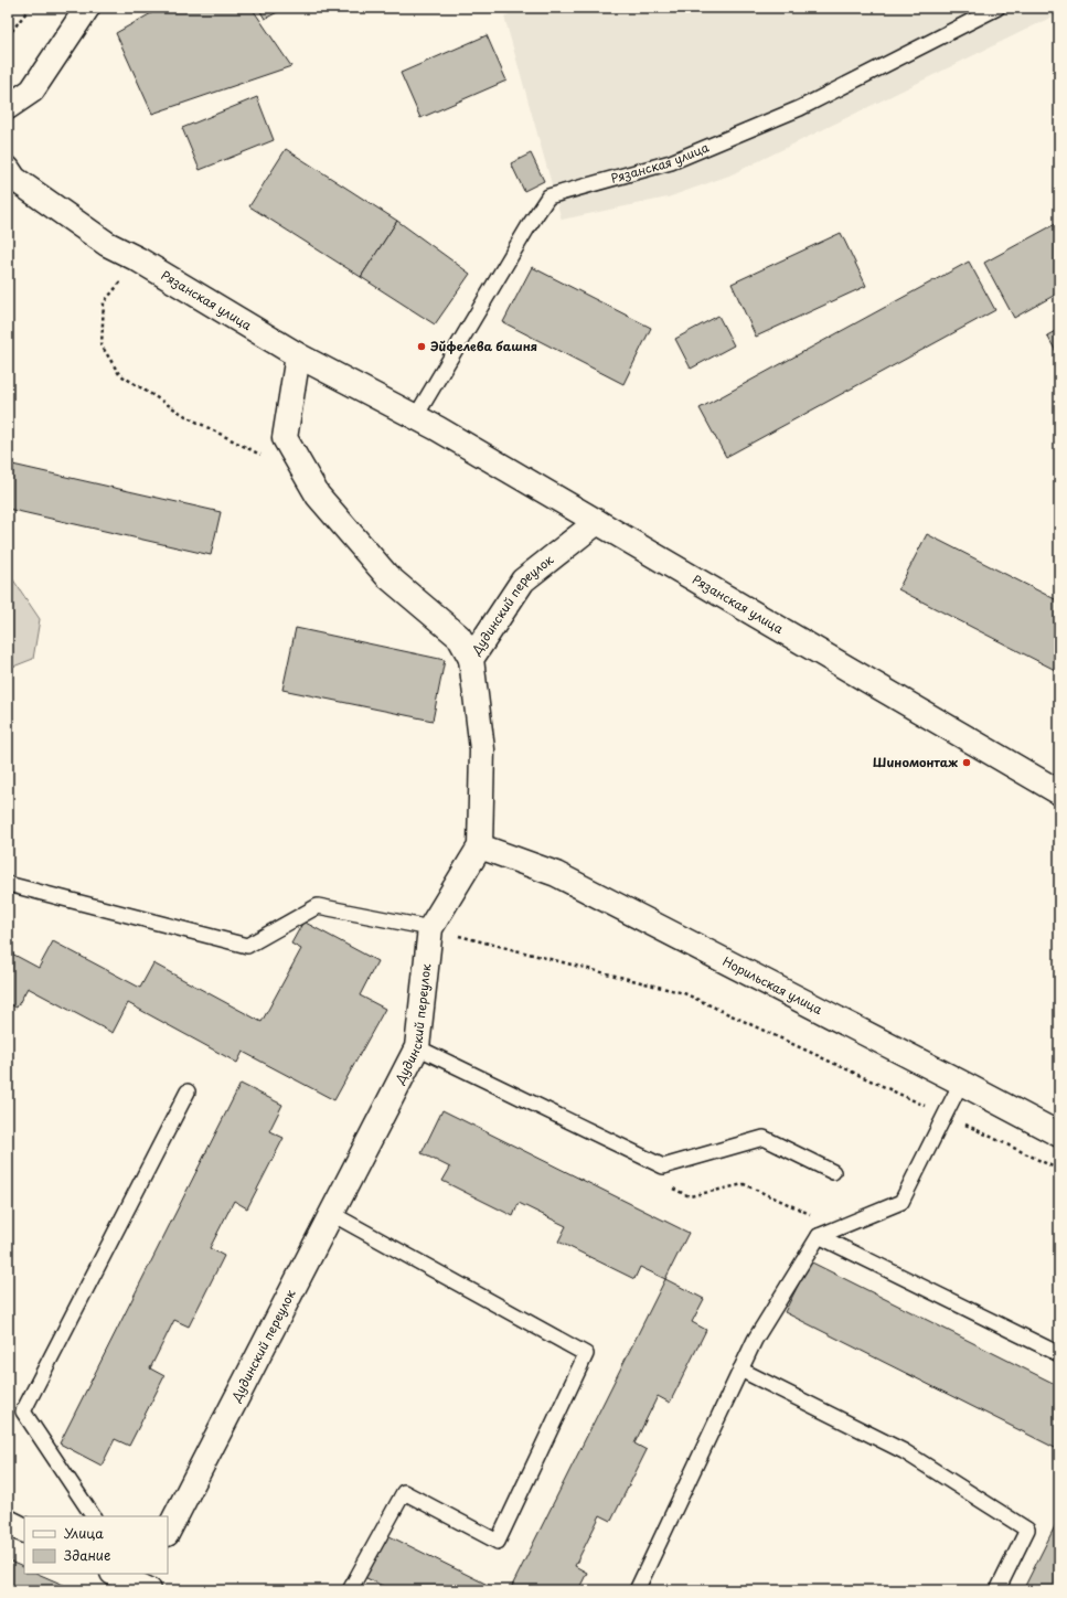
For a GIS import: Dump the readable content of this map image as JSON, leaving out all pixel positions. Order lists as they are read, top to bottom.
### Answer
{
  "streets": {
    "street": ["Рязанская улица", "Дудинский переулок", "Норильская улица"]
  },
  "crossings": [
    ["Рязанская улица", "Дудинский переулок"],
    ["Дудинский переулок", "Норильская улица"]
  ],
  "places": ["Эйфелева башня", "Шиномонтаж"],
  "legend": ["Улица", "Здание"]
}
